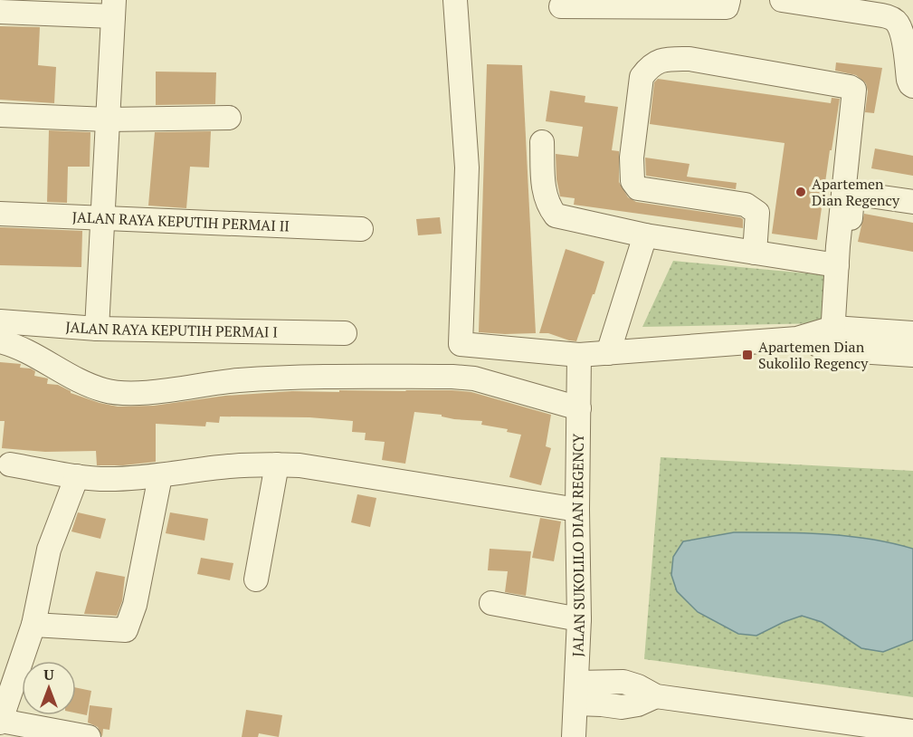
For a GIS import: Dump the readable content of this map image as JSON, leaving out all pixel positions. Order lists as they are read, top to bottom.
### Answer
{
  "streets": {
    "street": ["JALAN RAYA KEPUTIH PERMAI II", "JALAN RAYA KEPUTIH PERMAI I", "JALAN SUKOLILO DIAN REGENCY"]
  },
  "places": {
    "other": ["Apartemen Dian Regency"],
    "transit": ["Apartemen Dian Sukolilo Regency"]
  },
  "north": "top"
}
